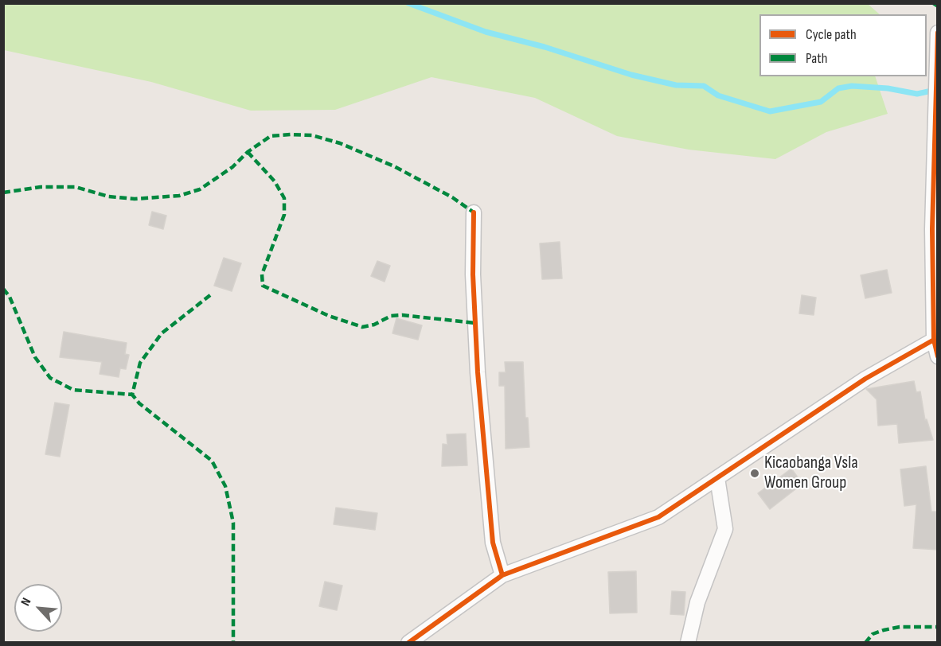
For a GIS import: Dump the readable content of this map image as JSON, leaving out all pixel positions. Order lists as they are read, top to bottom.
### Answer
{
  "places": ["Kicaobanga Vsla Women Group"],
  "legend": ["Cycle path", "Path"],
  "north": "top left"
}
